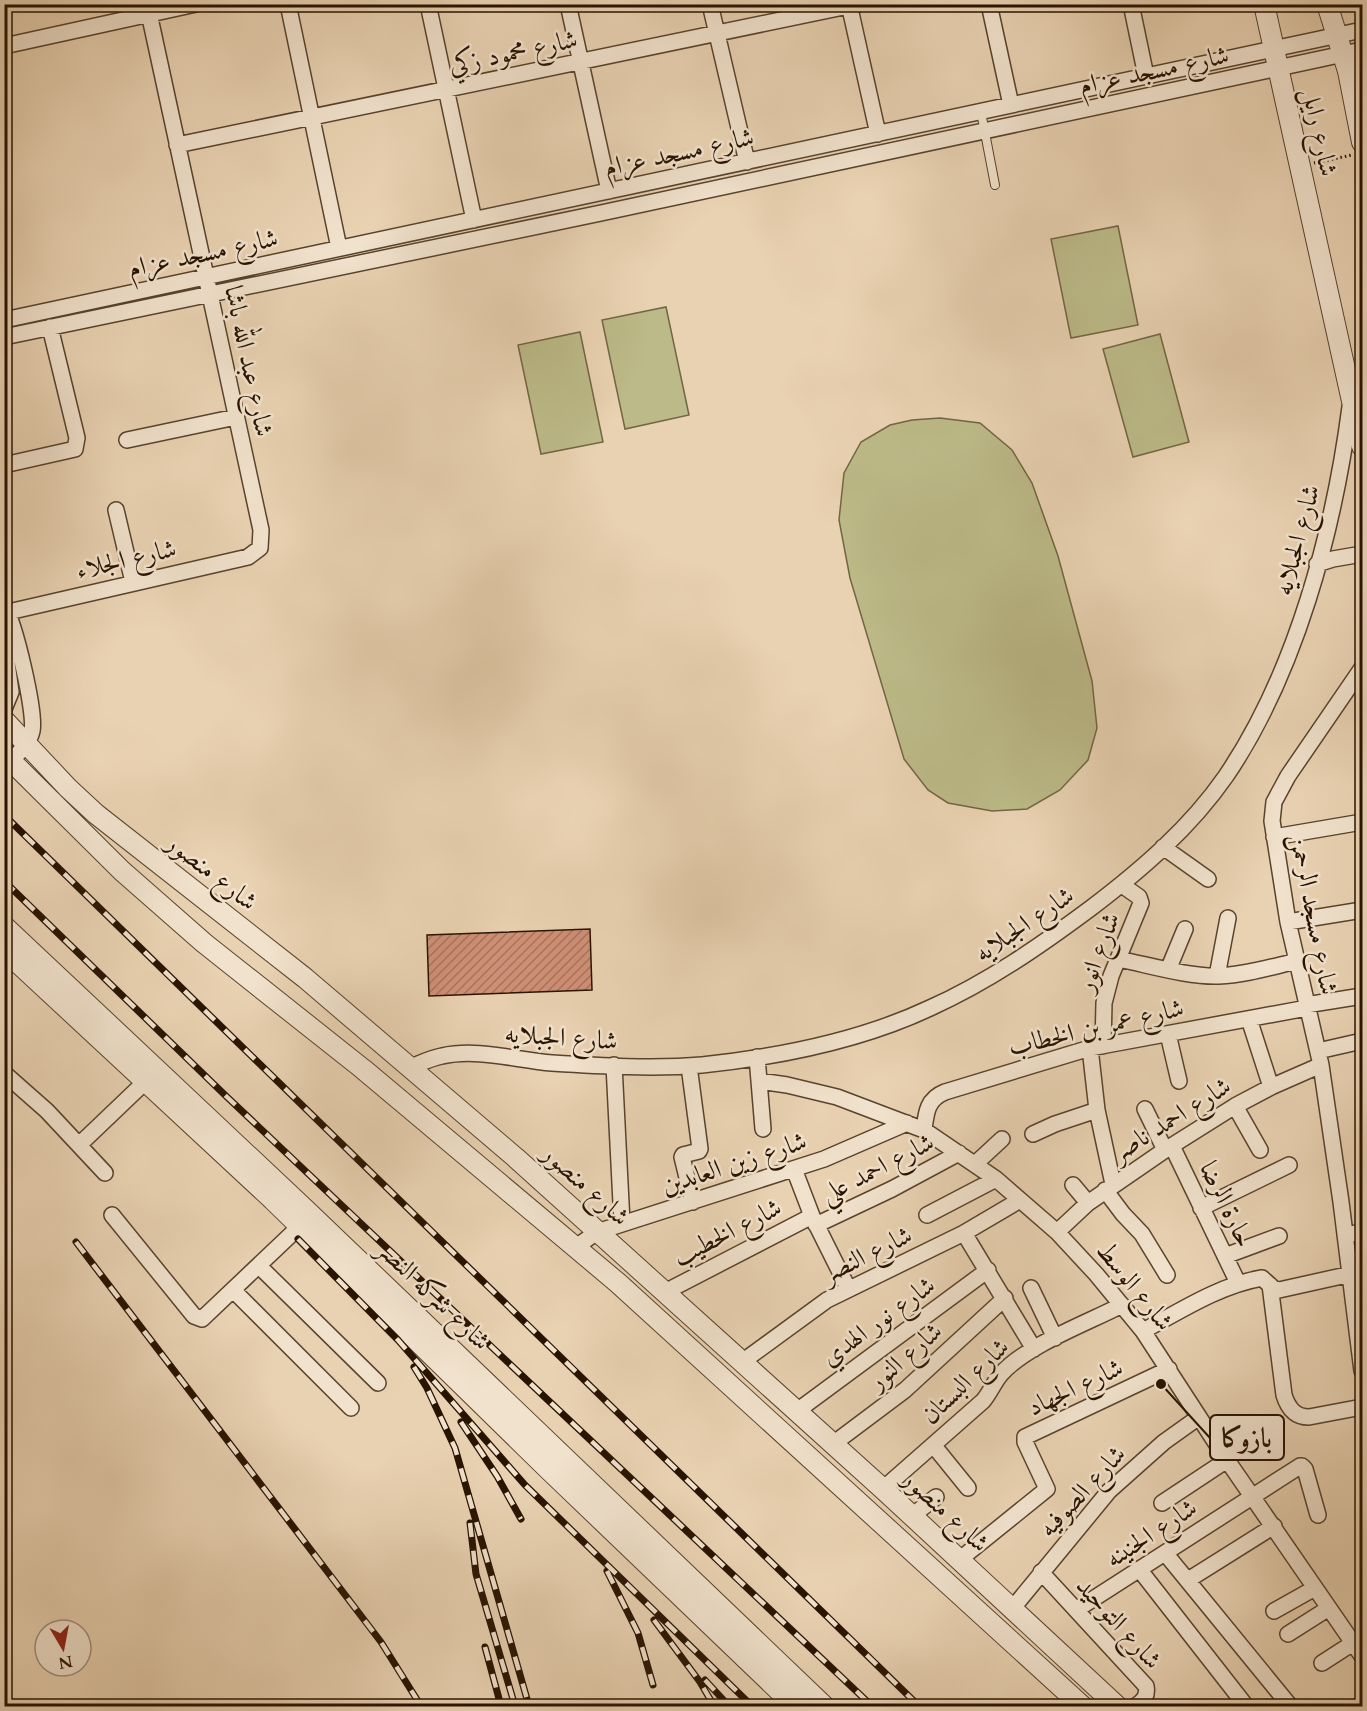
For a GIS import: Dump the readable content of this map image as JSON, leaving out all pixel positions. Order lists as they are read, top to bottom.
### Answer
{
  "streets": {
    "street": [
      "شارع محمود زكي",
      "شارع مسجد عزام",
      "شارع رايل",
      "شارع عبد الله باشا",
      "شارع الجبلايه",
      "شارع الجلاء",
      "شارع منصور",
      "شارع مسجد الرحمن",
      "شارع انور",
      "شارع عمر بن الخطاب",
      "شارع احمد ناصر",
      "شارع زين العابدين",
      "شارع احمد علي",
      "حارة الرضا",
      "شارع الخطيب",
      "شارع النصر",
      "شارع الوسط",
      "شارع شركه النصر",
      "شارع نور الهدي",
      "شارع النور",
      "شارع البستان",
      "شارع الجهاد",
      "شارع الصوفيه",
      "شارع الجنينه",
      "شارع التوحيد"
    ]
  },
  "crossings": [
    ["شارع محمود زكي", "شارع عبد الله باشا"],
    ["شارع مسجد عزام", "شارع رايل"],
    ["شارع مسجد عزام", "شارع عبد الله باشا"],
    ["شارع رايل", "شارع الجبلايه"],
    ["شارع عبد الله باشا", "شارع الجلاء"],
    ["شارع الجبلايه", "شارع منصور"],
    ["شارع الجبلايه", "شارع انور"],
    ["شارع منصور", "شارع زين العابدين"],
    ["شارع منصور", "شارع الخطيب"],
    ["شارع منصور", "شارع النصر"],
    ["شارع منصور", "شارع نور الهدي"],
    ["شارع منصور", "شارع النور"],
    ["شارع منصور", "شارع البستان"],
    ["شارع منصور", "شارع الجهاد"],
    ["شارع منصور", "شارع الصوفيه"],
    ["شارع مسجد الرحمن", "شارع عمر بن الخطاب"],
    ["شارع مسجد الرحمن", "شارع احمد ناصر"],
    ["شارع انور", "شارع عمر بن الخطاب"],
    ["شارع انور", "شارع احمد ناصر"],
    ["شارع عمر بن الخطاب", "شارع الوسط"],
    ["شارع احمد ناصر", "حارة الرضا"],
    ["شارع احمد ناصر", "شارع الوسط"],
    ["شارع زين العابدين", "شارع الوسط"],
    ["شارع احمد علي", "شارع الخطيب"],
    ["شارع احمد علي", "شارع الوسط"],
    ["شارع النصر", "شارع الوسط"],
    ["شارع الوسط", "شارع البستان"],
    ["شارع الوسط", "شارع الجهاد"],
    ["شارع الوسط", "شارع الصوفيه"],
    ["شارع الوسط", "شارع الجنينه"],
    ["شارع الصوفيه", "شارع التوحيد"],
    ["شارع الجنينه", "شارع التوحيد"]
  ],
  "places": ["بازوكا"],
  "north": "bottom"
}
